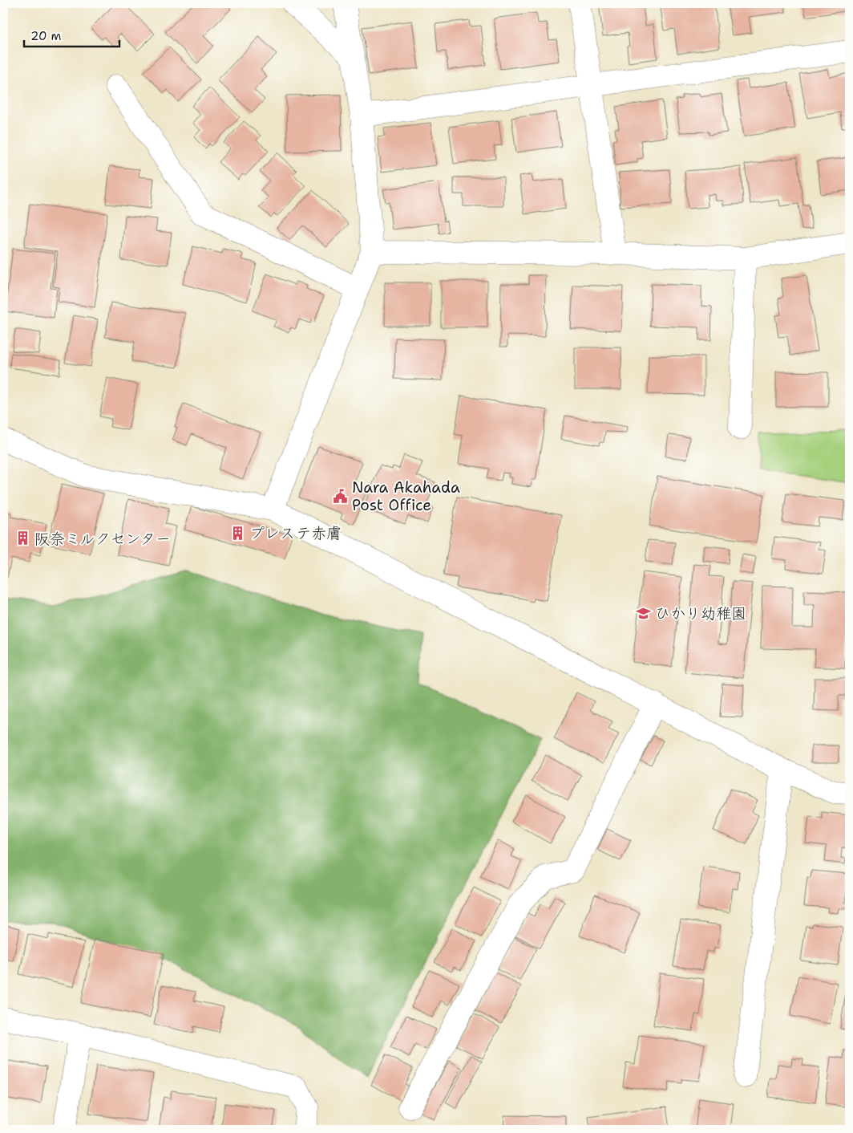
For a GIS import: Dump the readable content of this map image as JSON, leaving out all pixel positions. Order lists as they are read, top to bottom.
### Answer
{
  "places": {
    "public building": ["Nara Akahada Post Office"],
    "building": ["プレステ赤膚", "阪奈ミルクセンター"],
    "school or university": ["ひかり幼稚園"]
  },
  "scale_bar": "20 m"
}
